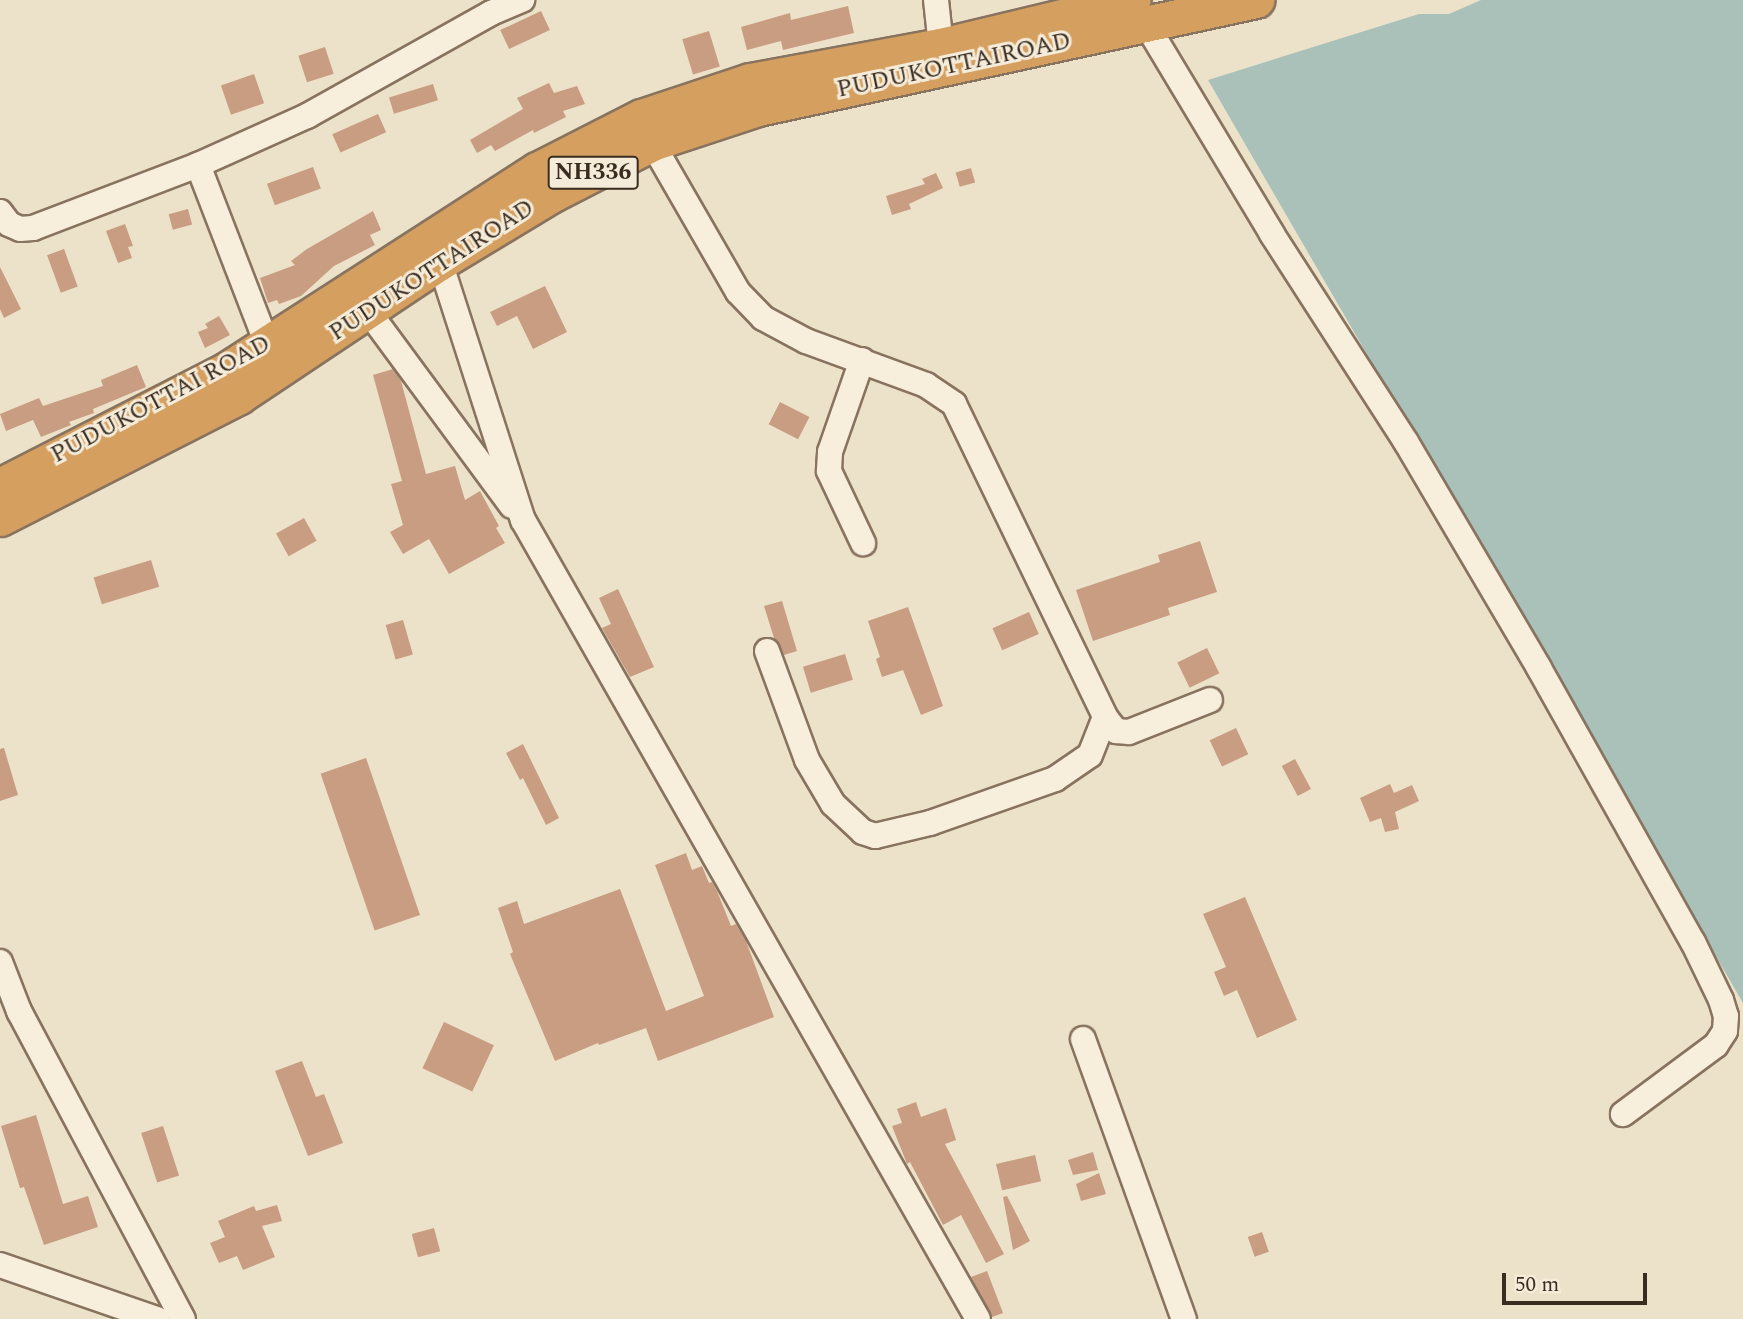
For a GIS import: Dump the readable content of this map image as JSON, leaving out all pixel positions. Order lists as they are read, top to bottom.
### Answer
{
  "streets": {
    "highway": ["PUDUKOTTAIROAD", "NH336", "PUDUKOTTAI ROAD"]
  },
  "crossings": [
    ["PUDUKOTTAIROAD", "PUDUKOTTAI ROAD"],
    ["NH336", "PUDUKOTTAI ROAD"]
  ],
  "scale_bar": "50 m"
}
